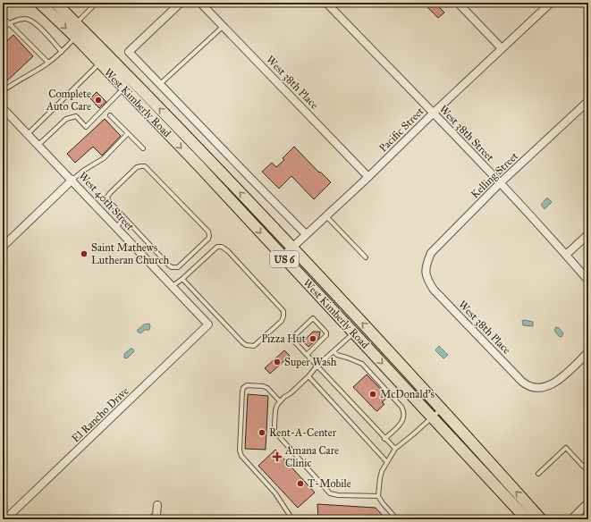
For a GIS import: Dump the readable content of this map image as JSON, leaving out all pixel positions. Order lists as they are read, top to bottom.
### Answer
{
  "streets": {
    "main road": ["West Kimberly Road", "US 6"],
    "street": [
      "West 38th Place",
      "Pacific Street",
      "West 38th Street",
      "Kelling Street",
      "West 40th Street",
      "El Rancho Drive"
    ]
  },
  "crossings": [
    ["West 38th Place", "Pacific Street"],
    ["West 38th Place", "Kelling Street"],
    ["West Kimberly Road", "Pacific Street"],
    ["Pacific Street", "West 38th Street"],
    ["West 38th Street", "Kelling Street"],
    ["West 40th Street", "El Rancho Drive"]
  ],
  "places": {
    "other": [
      "Complete Auto Care",
      "Saint Mathews Lutheran Church",
      "Pizza Hut",
      "Super Wash",
      "McDonald's",
      "Rent-A-Center",
      "T-Mobile"
    ],
    "health": ["Amana Care Clinic"]
  }
}
